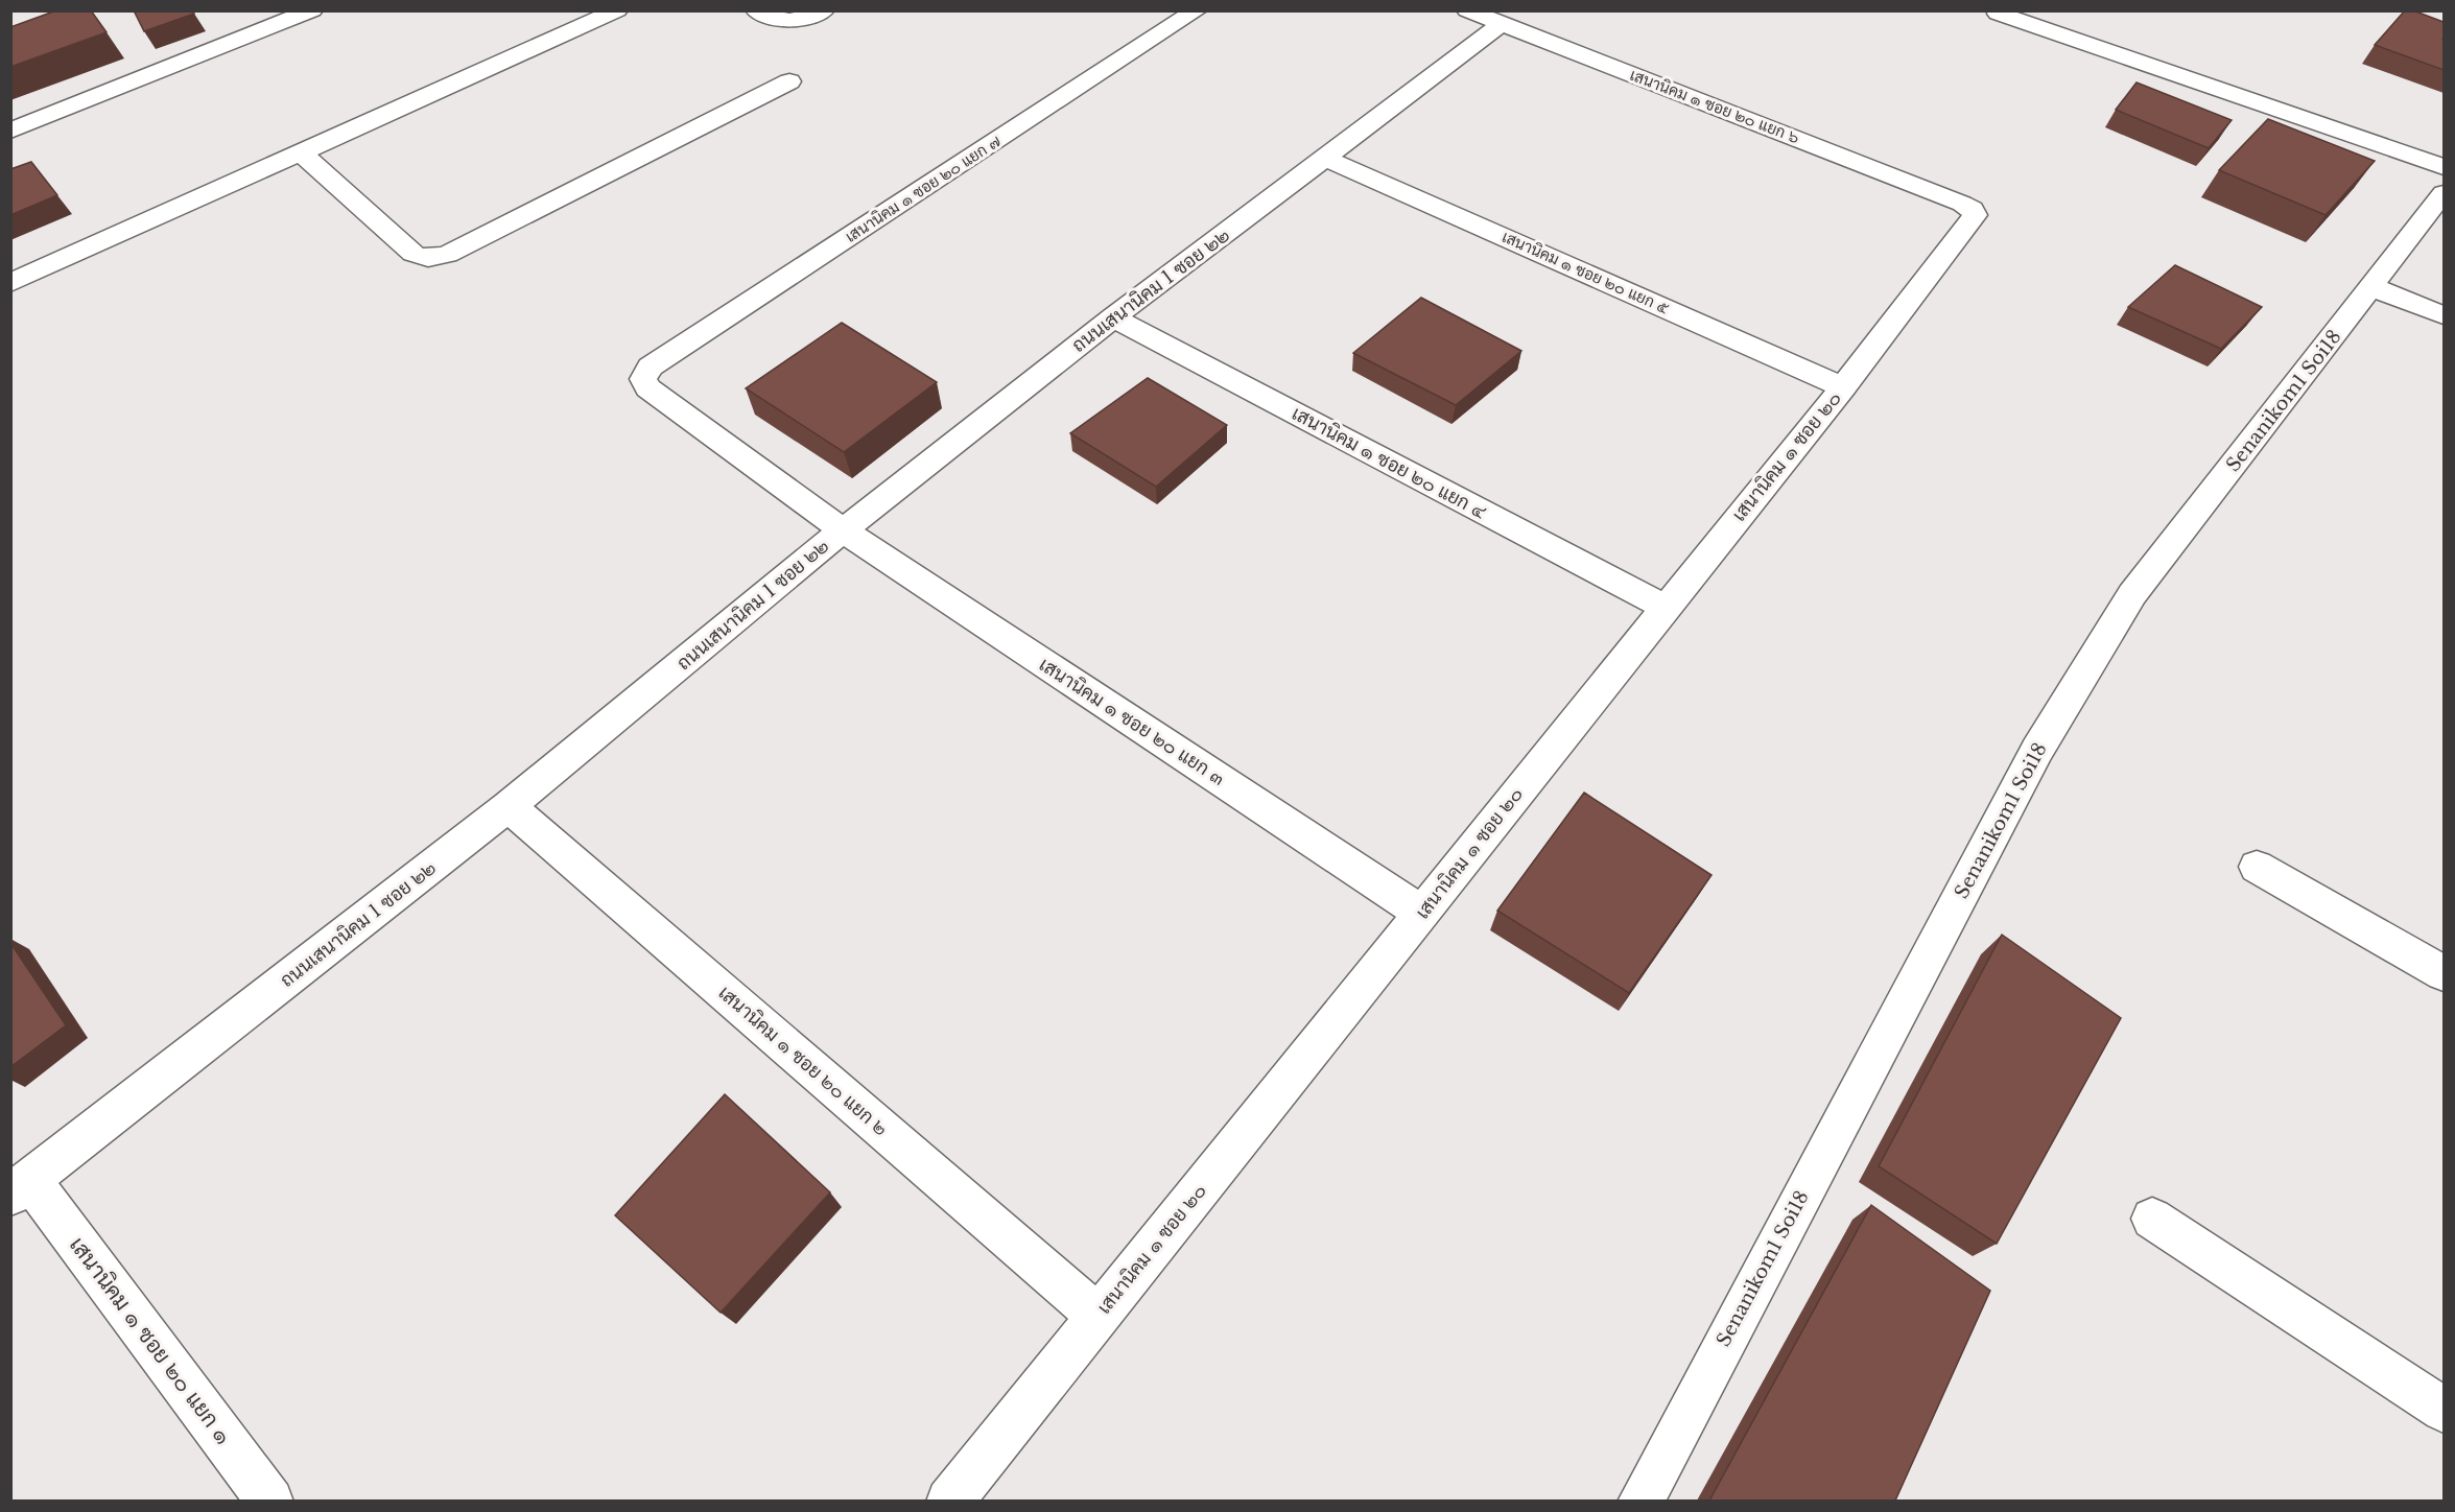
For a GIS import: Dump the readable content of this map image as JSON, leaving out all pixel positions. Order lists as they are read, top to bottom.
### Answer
{
  "streets": {
    "street": [
      "เสนานิคม ๑ ซอย ๒๐ แยก ๖",
      "เสนานิคม ๑ ซอย ๒๐ แยก ๗",
      "เสนานิคม ๑ ซอย ๒๐ แยก ๕",
      "ถนนเสนานิคม 1 ซอย ๒๒",
      "Senanikom1 Soi18",
      "เสนานิคม ๑ ซอย ๒๐",
      "เสนานิคม ๑ ซอย ๒๐ แยก ๔",
      "เสนานิคม ๑ ซอย ๒๐ แยก ๓",
      "เสนานิคม ๑ ซอย ๒๐ แยก ๒",
      "เสนานิคม ๑ ซอย ๒๐ แยก ๑"
    ]
  },
  "crossings": [
    ["เสนานิคม ๑ ซอย ๒๐ แยก ๖", "ถนนเสนานิคม 1 ซอย ๒๒"],
    ["เสนานิคม ๑ ซอย ๒๐ แยก ๖", "เสนานิคม ๑ ซอย ๒๐"],
    ["เสนานิคม ๑ ซอย ๒๐ แยก ๗", "เสนานิคม ๑ ซอย ๒๐ แยก ๓"],
    ["เสนานิคม ๑ ซอย ๒๐ แยก ๕", "ถนนเสนานิคม 1 ซอย ๒๒"],
    ["เสนานิคม ๑ ซอย ๒๐ แยก ๕", "เสนานิคม ๑ ซอย ๒๐"],
    ["ถนนเสนานิคม 1 ซอย ๒๒", "เสนานิคม ๑ ซอย ๒๐ แยก ๔"],
    ["ถนนเสนานิคม 1 ซอย ๒๒", "เสนานิคม ๑ ซอย ๒๐ แยก ๓"],
    ["ถนนเสนานิคม 1 ซอย ๒๒", "เสนานิคม ๑ ซอย ๒๐ แยก ๒"],
    ["ถนนเสนานิคม 1 ซอย ๒๒", "เสนานิคม ๑ ซอย ๒๐ แยก ๑"],
    ["เสนานิคม ๑ ซอย ๒๐", "เสนานิคม ๑ ซอย ๒๐ แยก ๔"],
    ["เสนานิคม ๑ ซอย ๒๐", "เสนานิคม ๑ ซอย ๒๐ แยก ๓"],
    ["เสนานิคม ๑ ซอย ๒๐", "เสนานิคม ๑ ซอย ๒๐ แยก ๒"]
  ]
}
